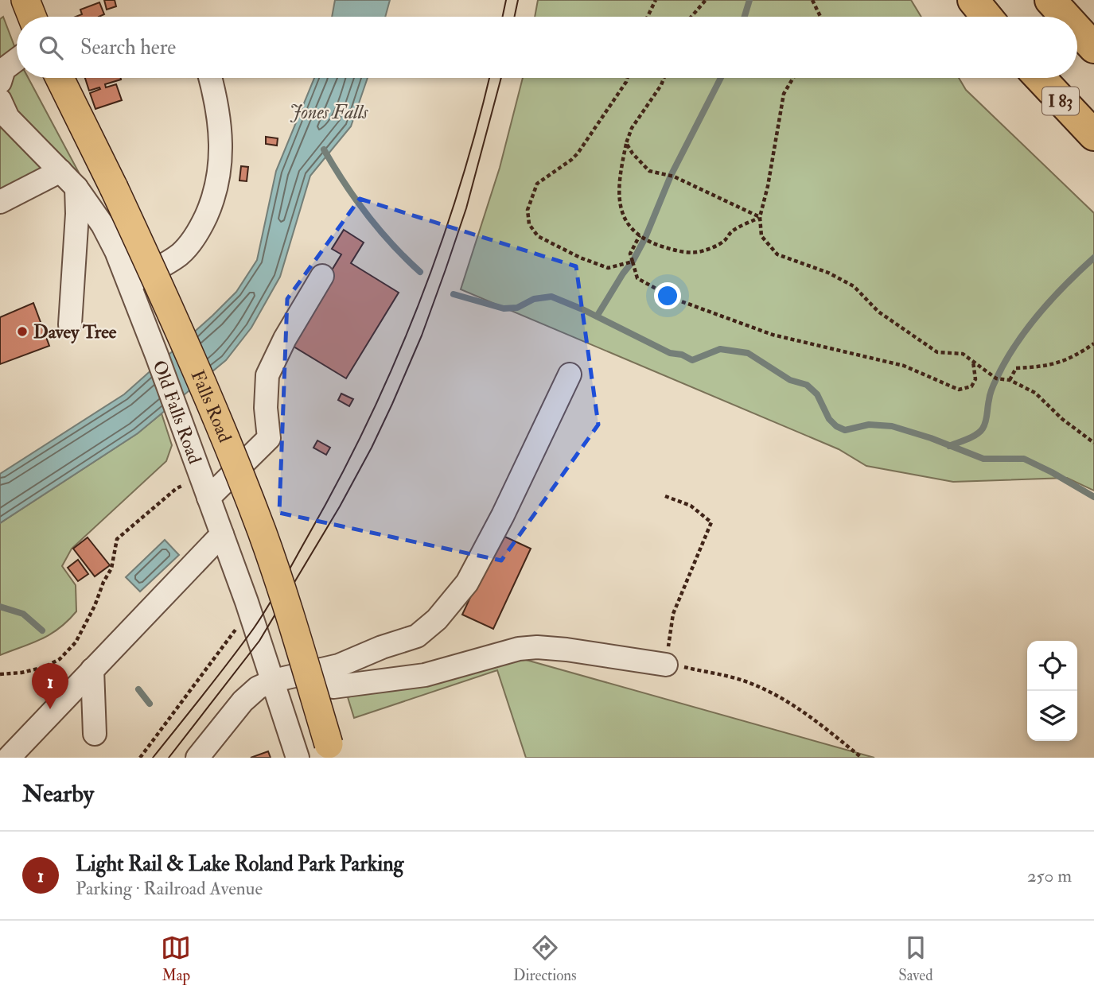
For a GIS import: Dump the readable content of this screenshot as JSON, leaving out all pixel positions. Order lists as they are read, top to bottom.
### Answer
{
  "streets": {
    "highway": ["I 83"],
    "main road": ["Falls Road"],
    "street": ["Old Falls Road"]
  },
  "water": ["Jones Falls"],
  "places": ["Davey Tree"],
  "page": {
    "search": "Search here",
    "pins": "1",
    "heading": "Nearby",
    "list": [
      {
        "mark": "1",
        "name": "Light Rail & Lake Roland Park Parking",
        "note": "Parking · Railroad Avenue",
        "value": "250 m"
      }
    ],
    "nav": ["Map", "Directions", "Saved"]
  }
}
